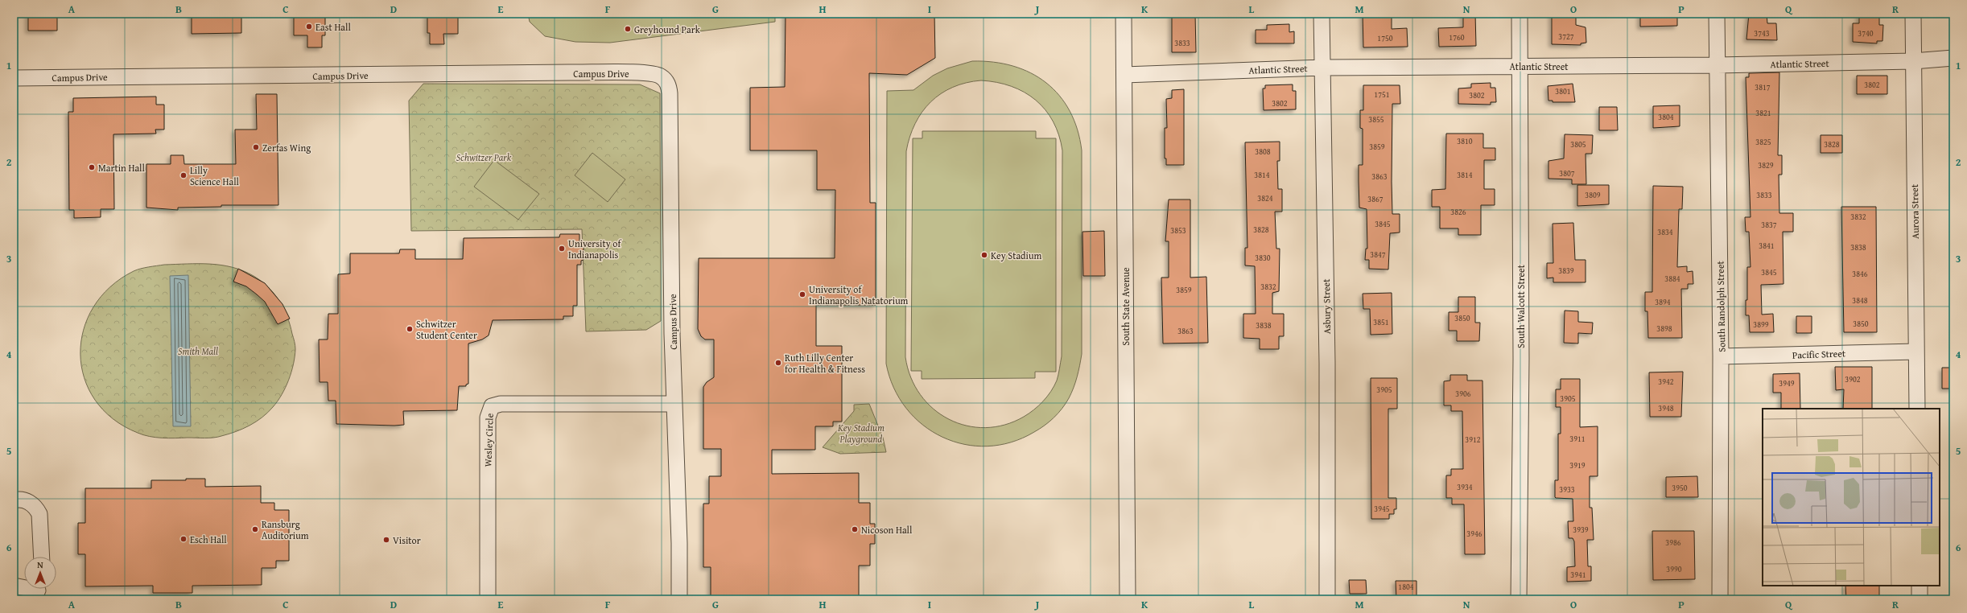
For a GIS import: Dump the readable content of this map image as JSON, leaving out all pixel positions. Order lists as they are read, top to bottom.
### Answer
{
  "streets": {
    "street": [
      "Atlantic Street",
      "Campus Drive",
      "Aurora Street",
      "South State Avenue",
      "Asbury Street",
      "South Walcott Street",
      "South Randolph Street",
      "Pacific Street",
      "Wesley Circle"
    ]
  },
  "crossings": [
    ["Atlantic Street", "Aurora Street"],
    ["Atlantic Street", "South State Avenue"],
    ["Atlantic Street", "Asbury Street"],
    ["Atlantic Street", "South Walcott Street"],
    ["Atlantic Street", "South Randolph Street"],
    ["Campus Drive", "Wesley Circle"],
    ["Aurora Street", "Pacific Street"],
    ["South Randolph Street", "Pacific Street"]
  ],
  "parks": ["Schwitzer Park", "Smith Mall", "Key Stadium Playground"],
  "places": [
    "East Hall",
    "Greyhound Park",
    "Zerfas Wing",
    "Martin Hall",
    "Lilly Science Hall",
    "University of Indianapolis",
    "Key Stadium",
    "University of Indianapolis Natatorium",
    "Schwitzer Student Center",
    "Ruth Lilly Center for Health & Fitness",
    "Ransburg Auditorium",
    "Nicoson Hall",
    "Esch Hall",
    "Visitor"
  ],
  "house_numbers": [
    "3743",
    "3740",
    "3727",
    "1760",
    "1750",
    "3833",
    "3802",
    "3817",
    "3801",
    "1751",
    "3802",
    "3802",
    "3821",
    "3804",
    "3855",
    "3810",
    "3825",
    "3805",
    "3828",
    "3859",
    "3808",
    "3829",
    "3807",
    "3814",
    "3814",
    "3863",
    "3809",
    "3833",
    "3824",
    "3867",
    "3826",
    "3832",
    "3845",
    "3837",
    "3828",
    "3853",
    "3834",
    "3841",
    "3838",
    "3847",
    "3830",
    "3839",
    "3845",
    "3846",
    "3884",
    "3832",
    "3859",
    "3848",
    "3894",
    "3850",
    "3851",
    "3850",
    "3899",
    "3838",
    "3898",
    "3863",
    "3902",
    "3942",
    "3949",
    "3905",
    "3906",
    "3905",
    "3948",
    "3911",
    "3912",
    "3919",
    "3934",
    "3950",
    "3933",
    "3945",
    "3939",
    "3946",
    "3986",
    "3990",
    "3941",
    "1804"
  ],
  "north": "top",
  "grid": {
    "columns": [
      "A",
      "B",
      "C",
      "D",
      "E",
      "F",
      "G",
      "H",
      "I",
      "J",
      "K",
      "L",
      "M",
      "N",
      "O",
      "P",
      "Q",
      "R"
    ],
    "rows": [
      "1",
      "2",
      "3",
      "4",
      "5",
      "6"
    ]
  }
}
